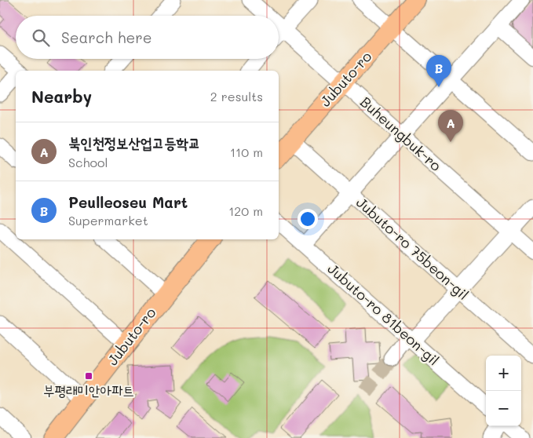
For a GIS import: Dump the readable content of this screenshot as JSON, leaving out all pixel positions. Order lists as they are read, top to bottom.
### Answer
{
  "streets": {
    "main road": ["Jubuto-ro"],
    "street": ["Buheungbuk-ro", "Jubuto-ro 75beon-gil", "Jubuto-ro 81beon-gil"]
  },
  "crossings": [
    ["Jubuto-ro", "Buheungbuk-ro"],
    ["Jubuto-ro", "Jubuto-ro 75beon-gil"]
  ],
  "places": {
    "transit": ["부평래미안아파트"]
  },
  "page": {
    "search": "Search here",
    "pins": ["B", "A"],
    "heading": ["Nearby", "2 results"],
    "list": [
      {
        "mark": "A",
        "name": "북인천정보산업고등학교",
        "note": "School",
        "value": "110 m"
      },
      {
        "mark": "B",
        "name": "Peulleoseu Mart",
        "note": "Supermarket",
        "value": "120 m"
      }
    ],
    "map_buttons": ["+", "−"]
  }
}
